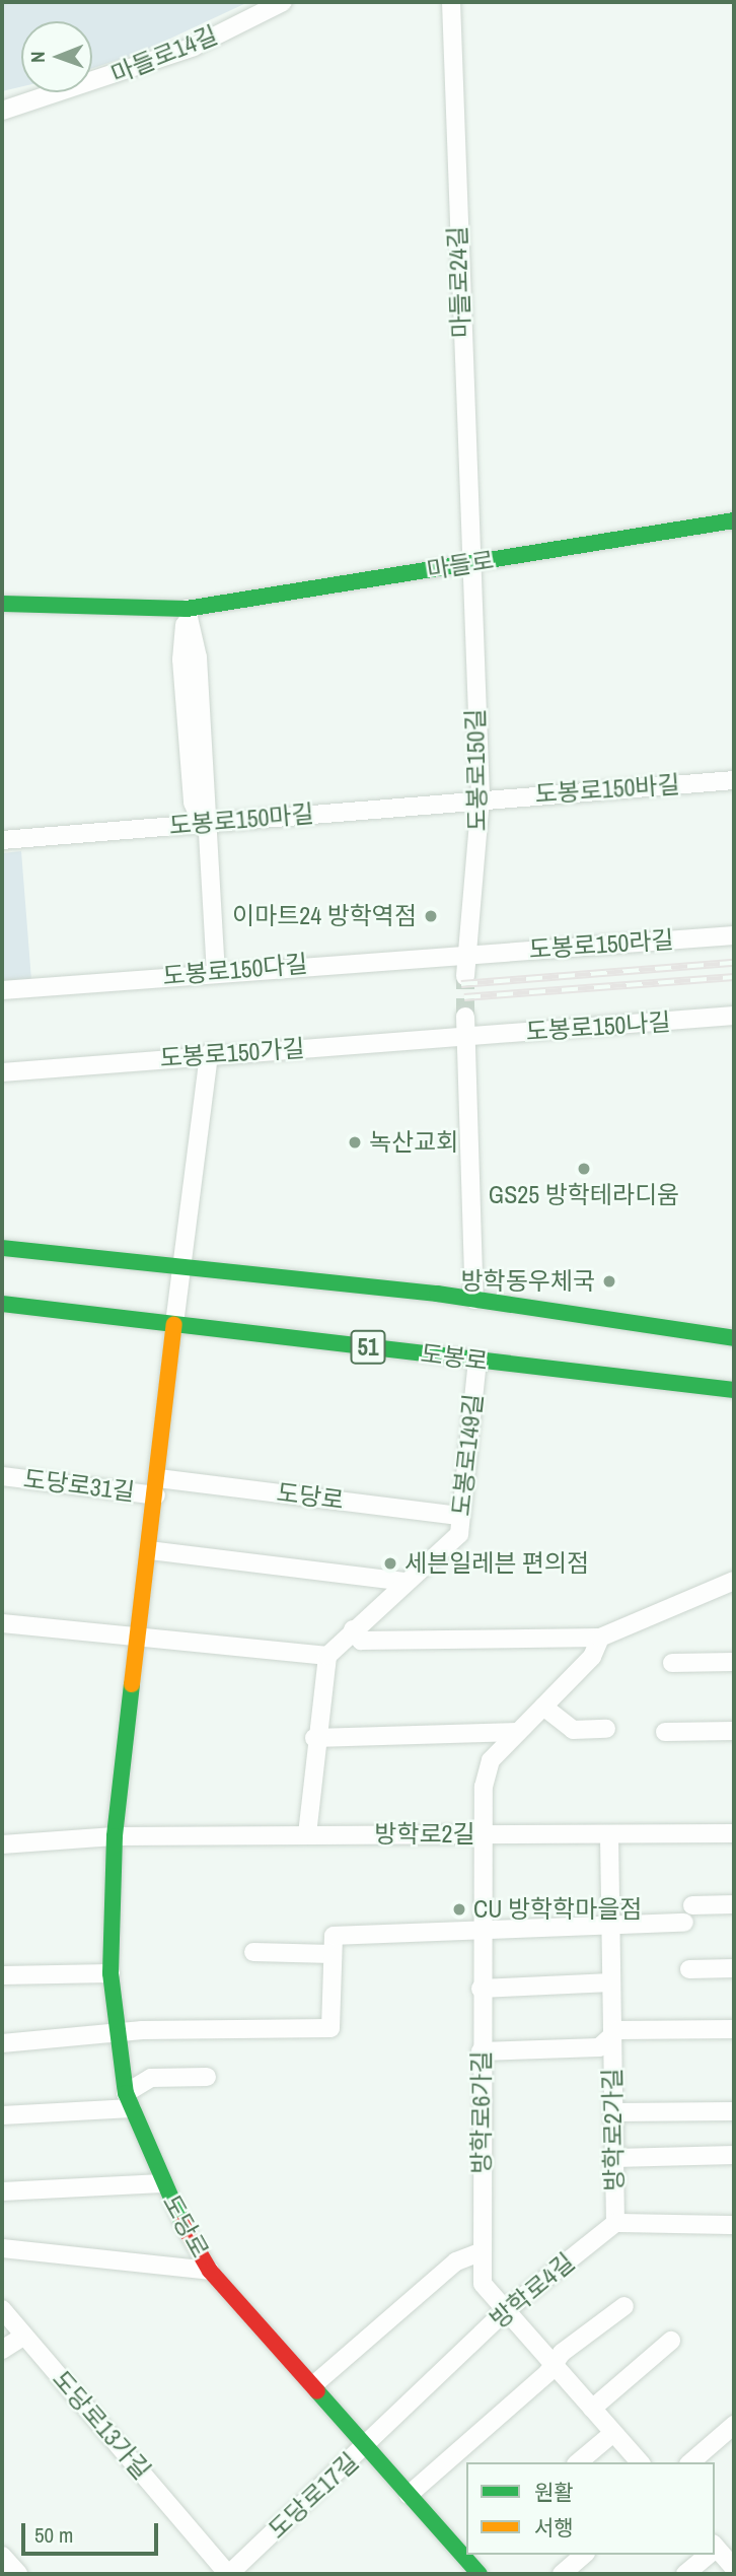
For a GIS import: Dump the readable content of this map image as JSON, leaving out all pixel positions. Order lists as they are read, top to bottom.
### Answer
{
  "streets": {
    "main road": [
      "마들로",
      "51",
      "도봉로",
      "도당로"
    ],
    "street": [
      "마들로14길",
      "마들로24길",
      "도봉로150길",
      "도봉로150바길",
      "도봉로150마길",
      "도봉로150라길",
      "도봉로150다길",
      "도봉로150나길",
      "도봉로150가길",
      "도봉로149길",
      "도당로31길",
      "방학로2길",
      "방학로6가길",
      "방학로2가길",
      "방학로4길",
      "도당로13가길",
      "도당로17길"
    ]
  },
  "crossings": [
    ["마들로24길", "마들로"],
    ["마들로24길", "도봉로150길"],
    ["마들로", "도봉로150길"],
    ["도봉로150길", "도봉로150바길"],
    ["도봉로150길", "도봉로150마길"],
    ["도봉로150길", "도봉로150라길"],
    ["도봉로150길", "도봉로150다길"],
    ["도봉로150바길", "도봉로150마길"],
    ["도봉로150라길", "도봉로150다길"],
    ["도봉로150나길", "도봉로150가길"],
    ["도봉로", "도봉로149길"],
    ["도봉로", "도당로"],
    ["도봉로149길", "도당로"],
    ["도당로31길", "도당로"],
    ["도당로", "방학로2길"],
    ["도당로", "방학로4길"],
    ["도당로", "도당로17길"],
    ["방학로2길", "방학로6가길"],
    ["방학로2길", "방학로2가길"],
    ["방학로6가길", "방학로2가길"],
    ["방학로6가길", "방학로4길"],
    ["방학로2가길", "방학로4길"],
    ["방학로4길", "도당로17길"],
    ["도당로13가길", "도당로17길"]
  ],
  "places": [
    "이마트24 방학역점",
    "녹산교회",
    "GS25 방학테라디움",
    "방학동우체국",
    "세븐일레븐 편의점",
    "CU 방학학마을점"
  ],
  "legend": ["원활", "서행"],
  "scale_bar": "50 m",
  "north": "left"
}
